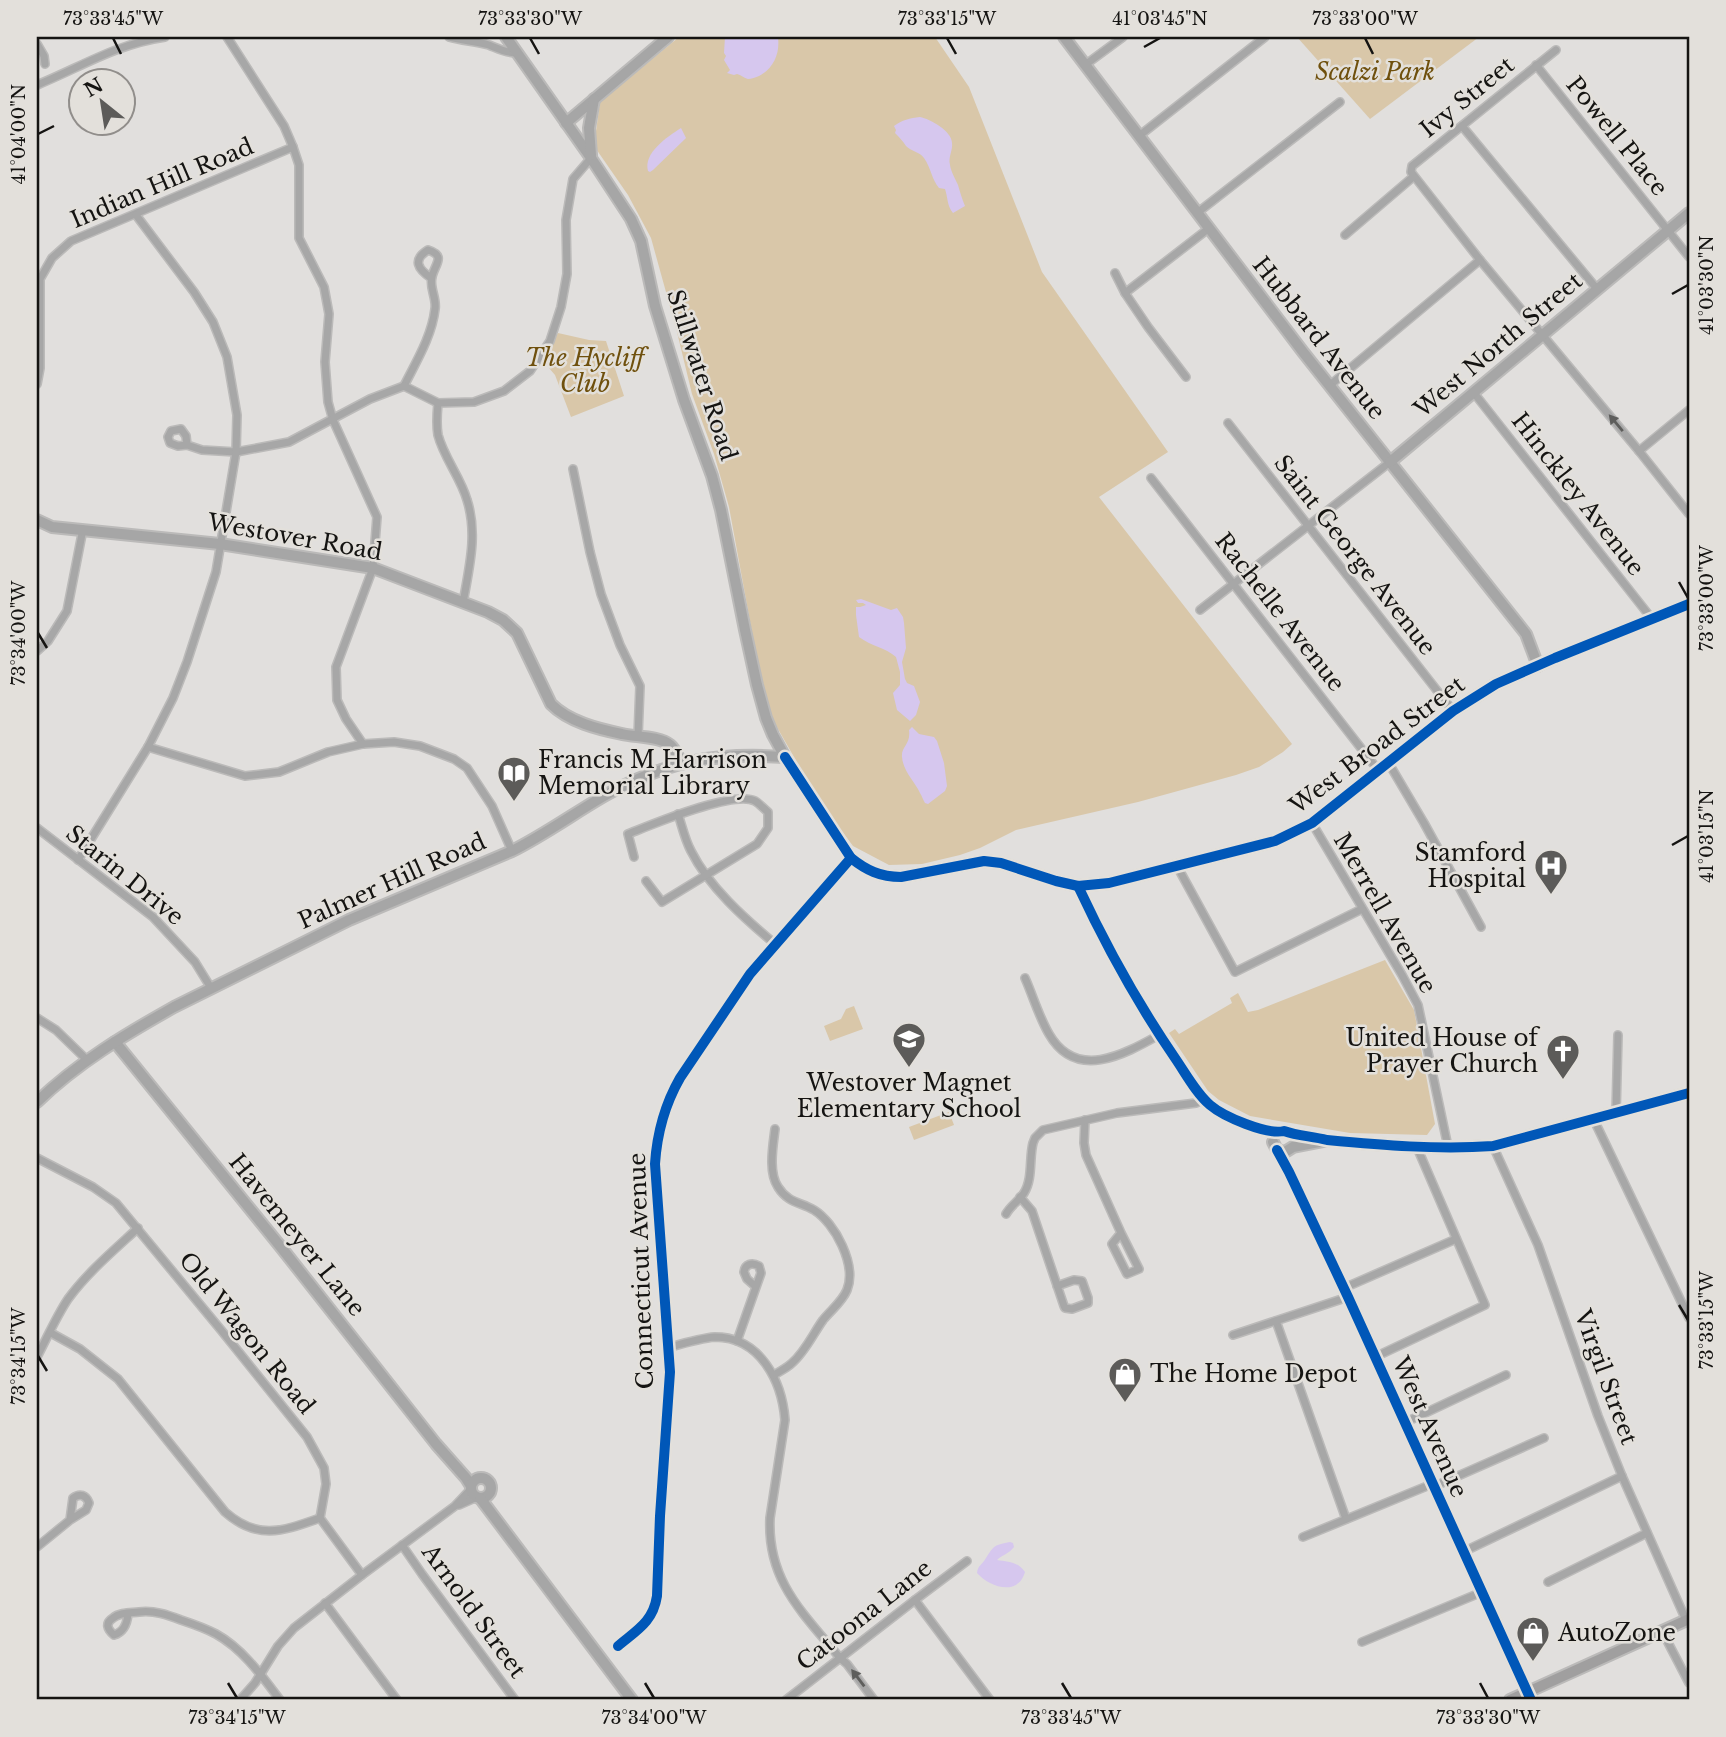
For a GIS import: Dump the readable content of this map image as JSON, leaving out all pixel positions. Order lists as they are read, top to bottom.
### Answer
{
  "streets": {
    "main road": [
      "Hubbard Avenue",
      "West North Street",
      "Stillwater Road",
      "Westover Road",
      "West Broad Street",
      "Palmer Hill Road",
      "Havemeyer Lane",
      "West Avenue"
    ],
    "street": [
      "Ivy Street",
      "Powell Place",
      "Indian Hill Road",
      "Hinckley Avenue",
      "Saint George Avenue",
      "Rachelle Avenue",
      "Starin Drive",
      "Merrell Avenue",
      "Connecticut Avenue",
      "Old Wagon Road",
      "Virgil Street",
      "Arnold Street",
      "Catoona Lane"
    ]
  },
  "crossings": [
    ["Ivy Street", "Powell Place"],
    ["Powell Place", "West North Street"],
    ["Hubbard Avenue", "West North Street"],
    ["Hubbard Avenue", "West Broad Street"],
    ["West North Street", "Hinckley Avenue"],
    ["West North Street", "Saint George Avenue"],
    ["West North Street", "Rachelle Avenue"],
    ["Stillwater Road", "Palmer Hill Road"],
    ["Stillwater Road", "Connecticut Avenue"],
    ["Hinckley Avenue", "West Broad Street"],
    ["Westover Road", "Palmer Hill Road"],
    ["Saint George Avenue", "West Broad Street"],
    ["Rachelle Avenue", "West Broad Street"],
    ["West Broad Street", "Merrell Avenue"],
    ["Starin Drive", "Palmer Hill Road"],
    ["Palmer Hill Road", "Havemeyer Lane"]
  ],
  "parks": ["Scalzi Park", "The Hycliff Club"],
  "places": {
    "library": ["Francis M Harrison Memorial Library"],
    "hospital": ["Stamford Hospital"],
    "school or university": ["Westover Magnet Elementary School"],
    "church": ["United House of Prayer Church"],
    "shop": ["The Home Depot", "AutoZone"]
  },
  "north": "top left",
  "coordinates": [
    "73°33'45\"W",
    "73°33'30\"W",
    "73°33'15\"W",
    "41°03'45\"N",
    "73°33'00\"W",
    "41°04'00\"N",
    "41°03'30\"N",
    "73°34'00\"W",
    "41°03'15\"N",
    "73°34'15\"W"
  ]
}
